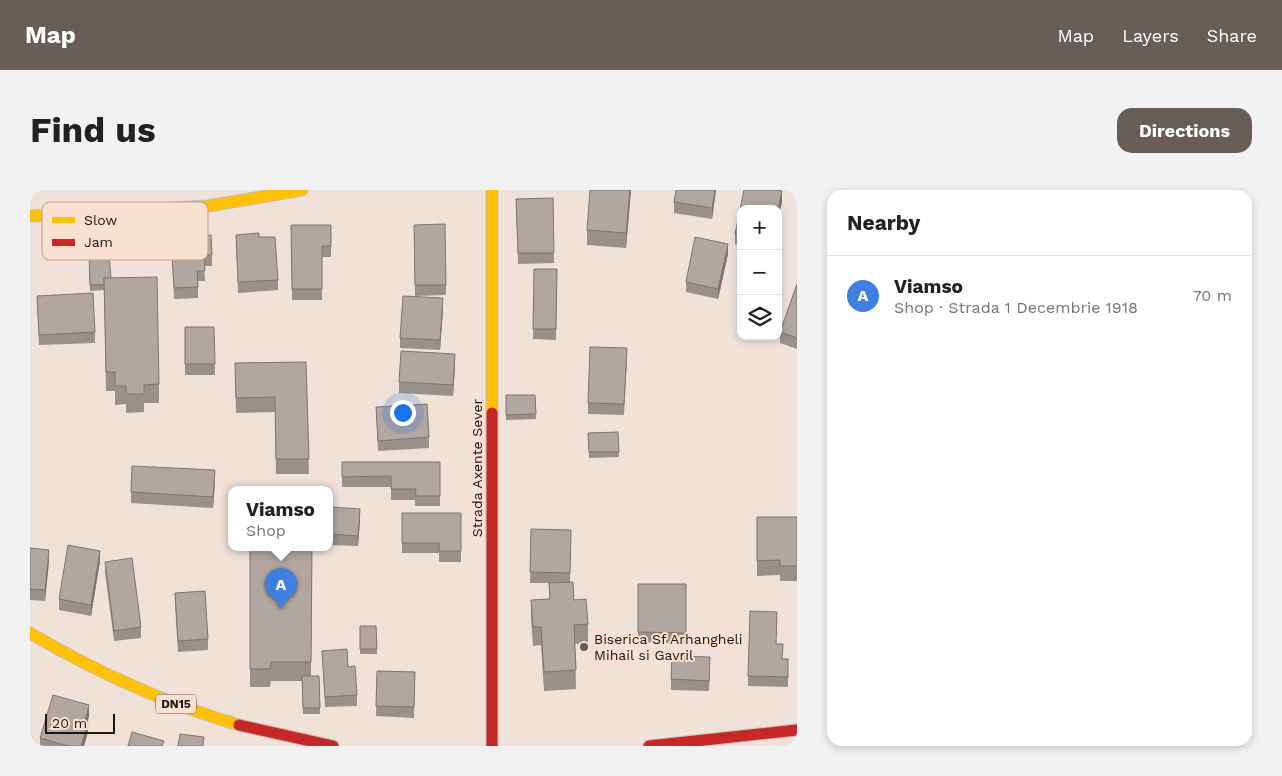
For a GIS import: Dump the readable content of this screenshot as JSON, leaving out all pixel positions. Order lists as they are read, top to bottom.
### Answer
{
  "streets": {
    "street": ["Strada Axente Sever", "DN15"]
  },
  "places": ["Biserica Sf Arhangheli Mihail si Gavril"],
  "legend": ["Slow", "Jam"],
  "scale_bar": "20 m",
  "page": {
    "header": "Map",
    "nav": ["Map", "Layers", "Share"],
    "buttons": "Directions",
    "title": "Find us",
    "heading": "Nearby",
    "map_buttons": ["+", "−"],
    "list": [
      {
        "mark": "A",
        "name": "Viamso",
        "note": "Shop · Strada 1 Decembrie 1918",
        "value": "70 m"
      }
    ],
    "popup": ["Viamso", "Shop"],
    "pins": "A",
    "scale": "20 m"
  }
}
